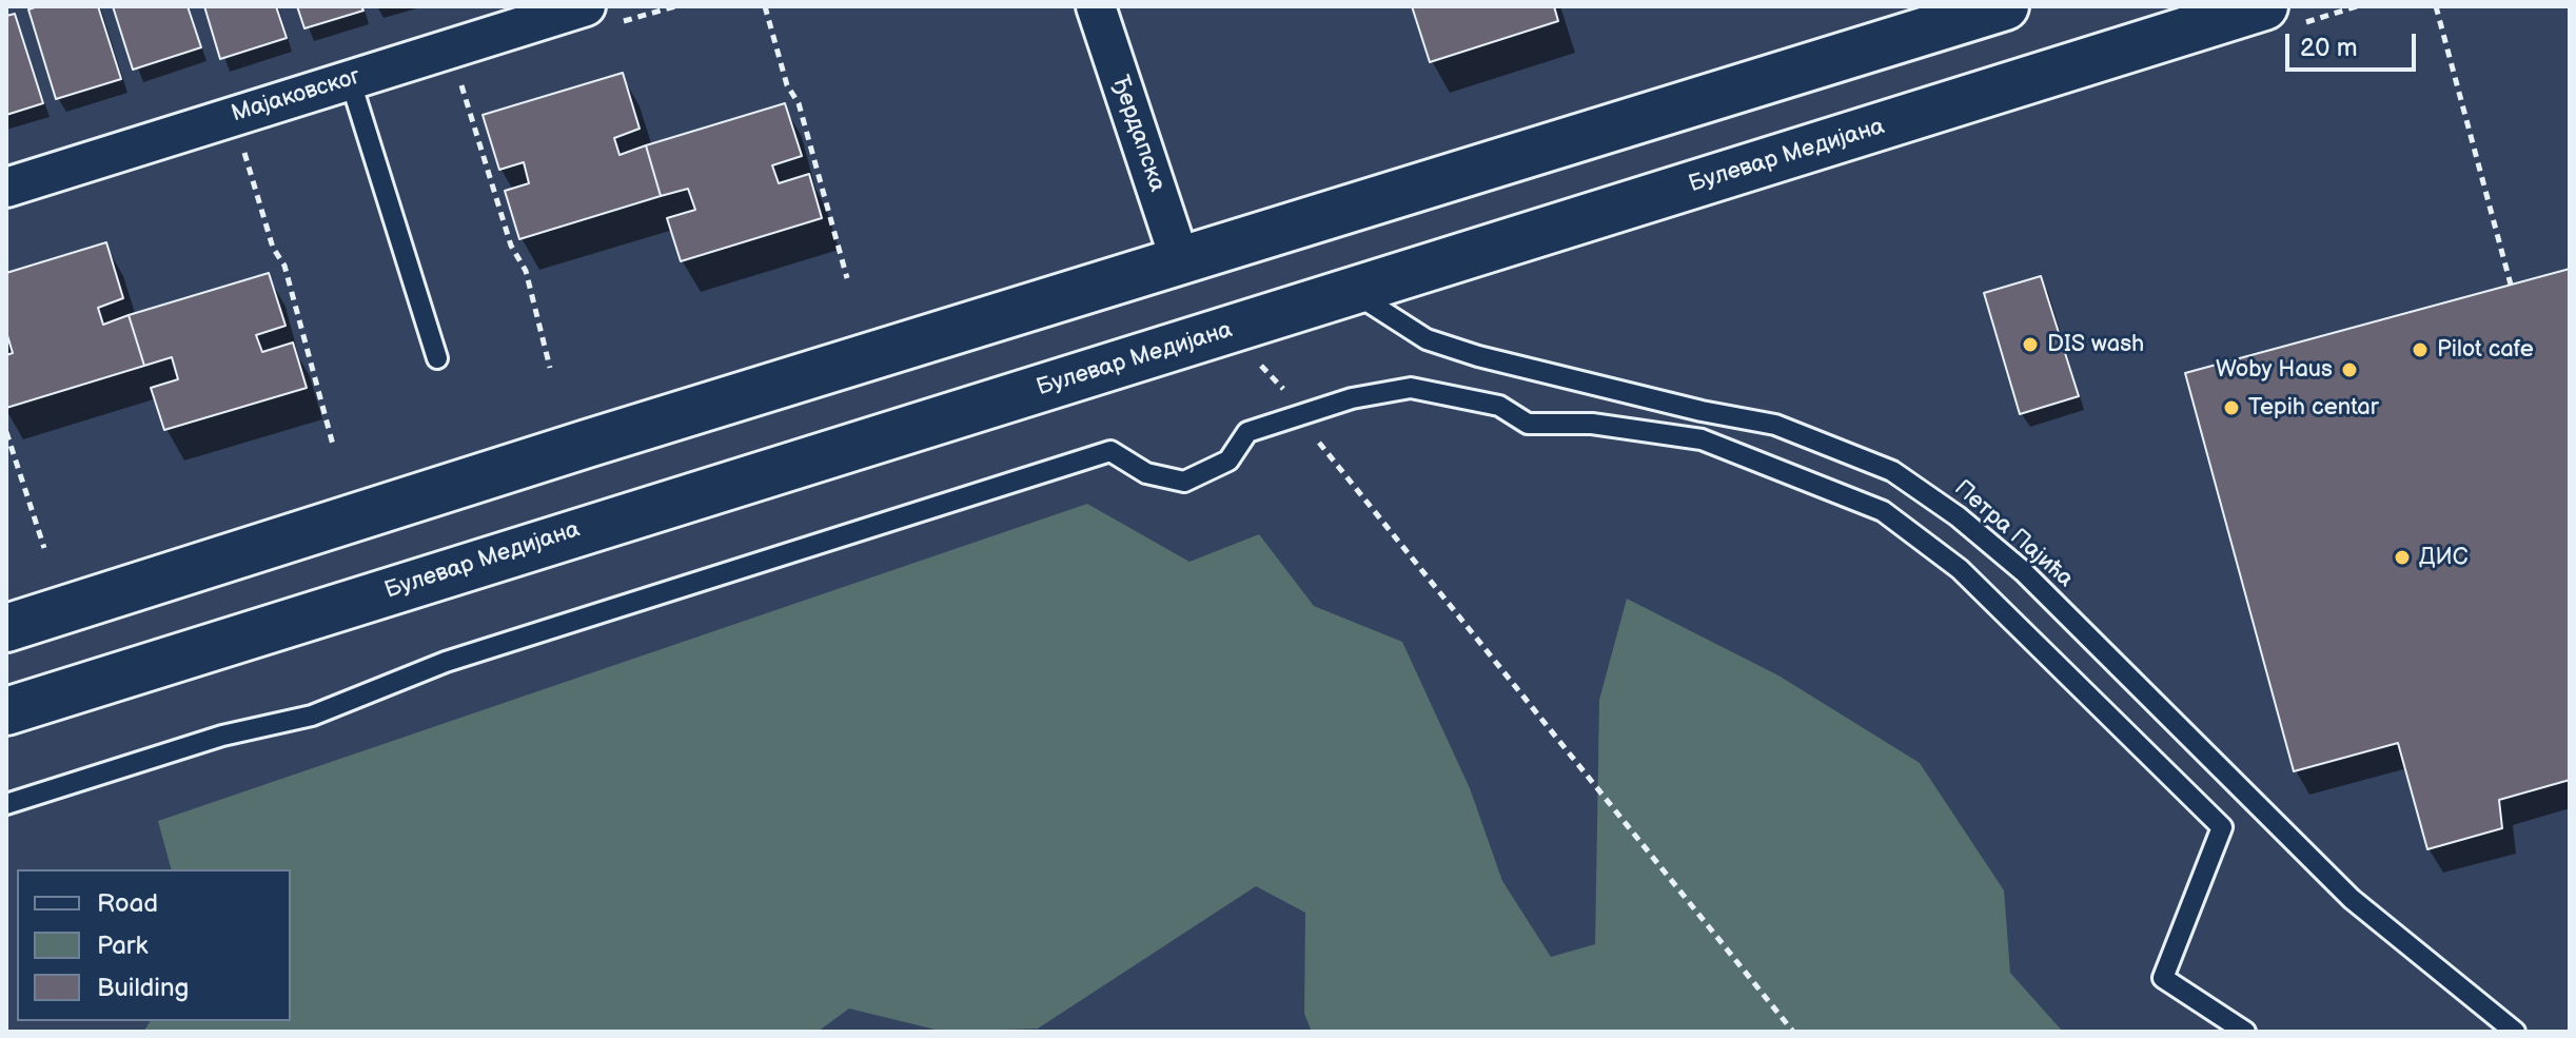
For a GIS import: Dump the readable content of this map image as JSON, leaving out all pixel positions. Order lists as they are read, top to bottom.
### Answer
{
  "streets": {
    "main road": ["Булевар Медијана"],
    "street": ["Мајаковског", "Ђердапска"],
    "lane": ["Петра Пајића"]
  },
  "crossings": [
    ["Булевар Медијана", "Петра Пајића"]
  ],
  "places": [
    "DIS wash",
    "Pilot cafe",
    "Woby Haus",
    "Tepih centar",
    "ДИС"
  ],
  "legend": ["Road", "Park", "Building"],
  "scale_bar": "20 m"
}
